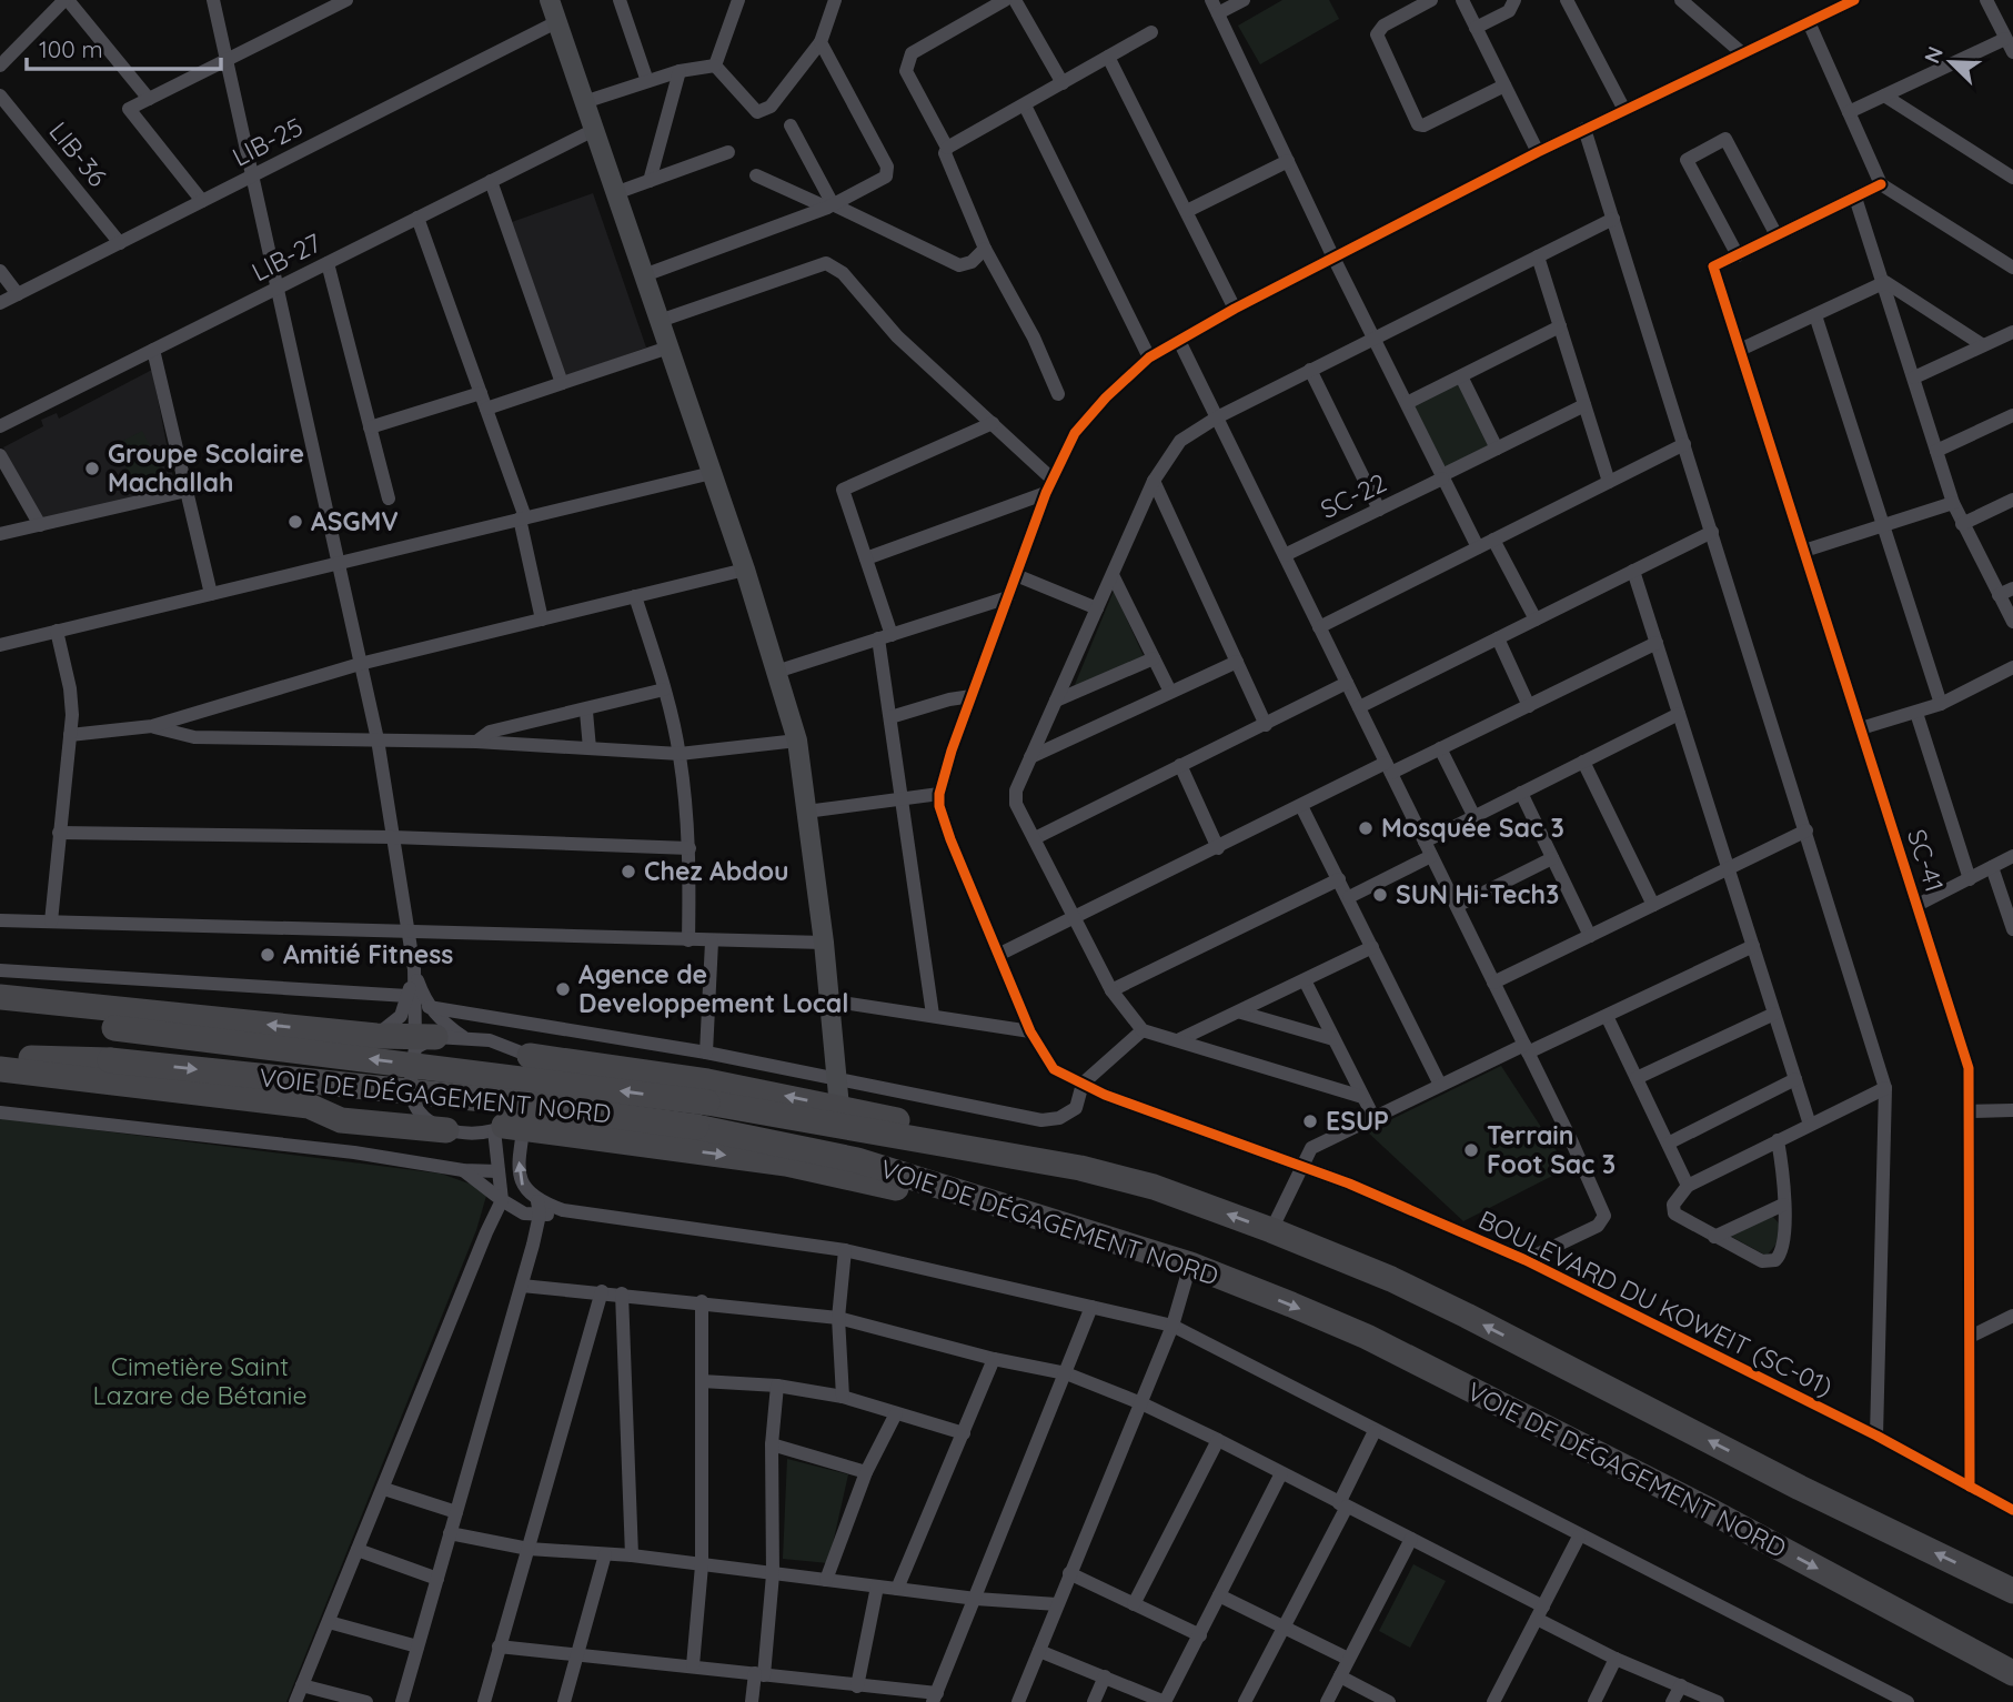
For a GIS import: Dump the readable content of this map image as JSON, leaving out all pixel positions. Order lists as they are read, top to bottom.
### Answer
{
  "streets": {
    "highway": ["VOIE DE DÉGAGEMENT NORD"],
    "street": [
      "LIB-25",
      "LIB-36",
      "LIB-27",
      "SC-22",
      "SC-41",
      "BOULEVARD DU KOWEIT (SC-01)"
    ]
  },
  "crossings": [
    ["LIB-25", "LIB-36"],
    ["SC-41", "BOULEVARD DU KOWEIT (SC-01)"]
  ],
  "parks": ["Cimetière Saint Lazare de Bétanie"],
  "places": [
    "Groupe Scolaire Machallah",
    "ASGMV",
    "Mosquée Sac 3",
    "Chez Abdou",
    "SUN Hi-Tech3",
    "Amitié Fitness",
    "Agence de Developpement Local",
    "ESUP",
    "Terrain Foot Sac 3"
  ],
  "scale_bar": "100 m",
  "north": "top left"
}
